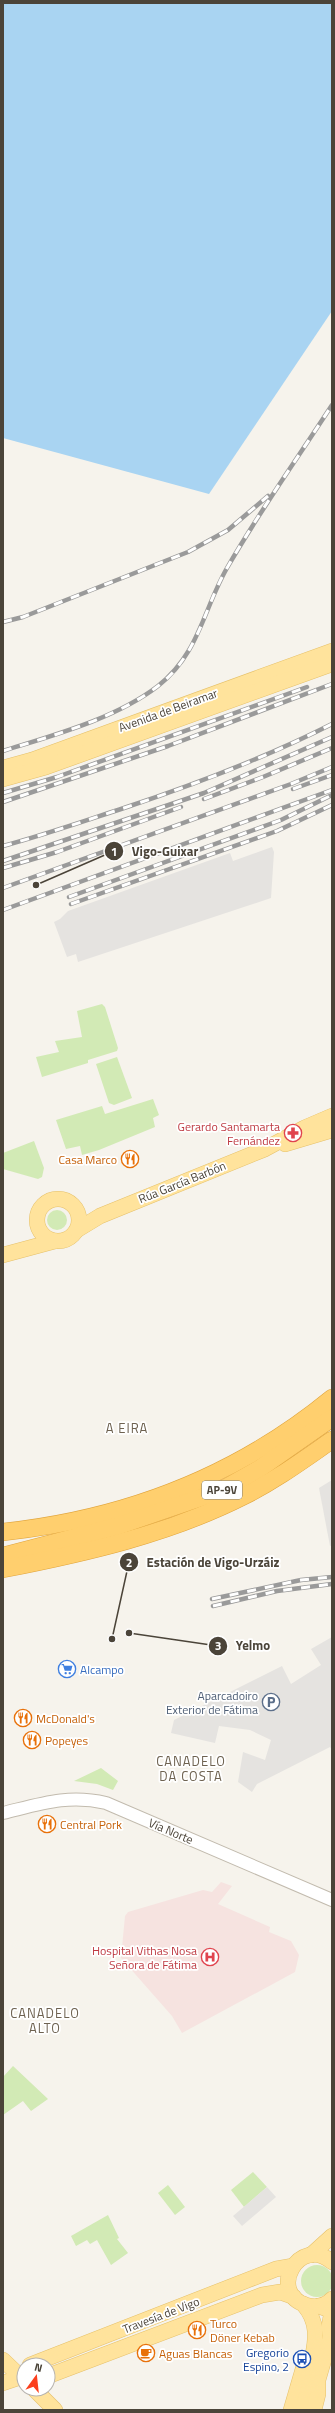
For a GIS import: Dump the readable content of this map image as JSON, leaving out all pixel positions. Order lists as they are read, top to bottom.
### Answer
{
  "streets": {
    "highway": ["AP-9V"],
    "main road": ["Avenida de Beiramar", "Rúa García Barbón", "Travesía de Vigo"],
    "street": ["Vía Norte"]
  },
  "districts": ["A EIRA", "CANADELO DA COSTA", "CANADELO ALTO"],
  "places": {
    "other": ["Vigo-Guixar", "Yelmo", "Estación de Vigo-Urzáiz"],
    "pharmacy": ["Gerardo Santamarta Fernández"],
    "restaurant": [
      "Casa Marco",
      "McDonald's",
      "Popeyes",
      "Central Pork",
      "Turco Döner Kebab"
    ],
    "supermarket": ["Alcampo"],
    "parking": ["Aparcadoiro Exterior de Fátima"],
    "hospital": ["Hospital Vithas Nosa Señora de Fátima"],
    "cafe": ["Aguas Blancas"],
    "bus stop": ["Gregorio Espino, 2"]
  },
  "north": "top"
}
